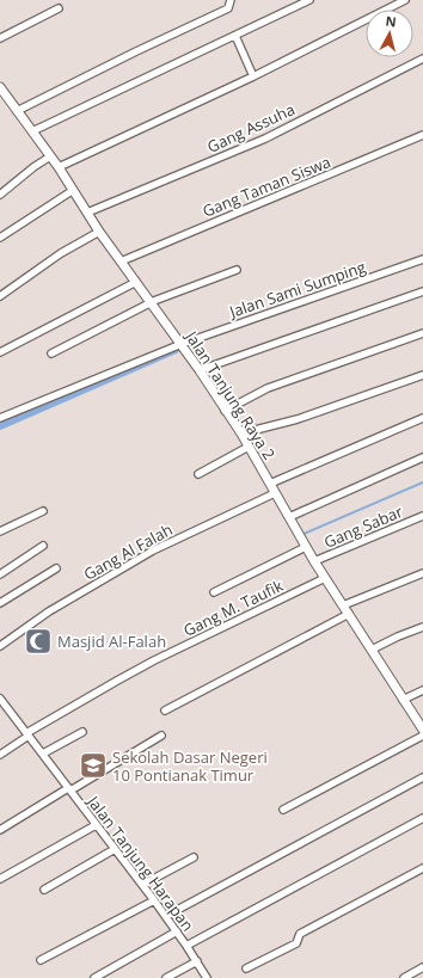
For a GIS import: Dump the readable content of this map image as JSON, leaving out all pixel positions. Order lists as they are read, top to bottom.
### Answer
{
  "streets": {
    "street": [
      "Gang Assuha",
      "Gang Taman Siswa",
      "Jalan Sami Sumping",
      "Jalan Tanjung Raya 2",
      "Gang Sabar",
      "Gang Al Falah",
      "Gang M. Taufik",
      "Jalan Tanjung Harapan"
    ]
  },
  "crossings": [
    ["Gang Assuha", "Jalan Tanjung Raya 2"],
    ["Gang Taman Siswa", "Jalan Tanjung Raya 2"],
    ["Jalan Sami Sumping", "Jalan Tanjung Raya 2"],
    ["Jalan Tanjung Raya 2", "Gang Sabar"],
    ["Jalan Tanjung Raya 2", "Gang Al Falah"],
    ["Jalan Tanjung Raya 2", "Gang M. Taufik"],
    ["Gang M. Taufik", "Jalan Tanjung Harapan"]
  ],
  "places": {
    "mosque": ["Masjid Al-Falah"],
    "school or university": ["Sekolah Dasar Negeri 10 Pontianak Timur"]
  },
  "north": "top"
}
